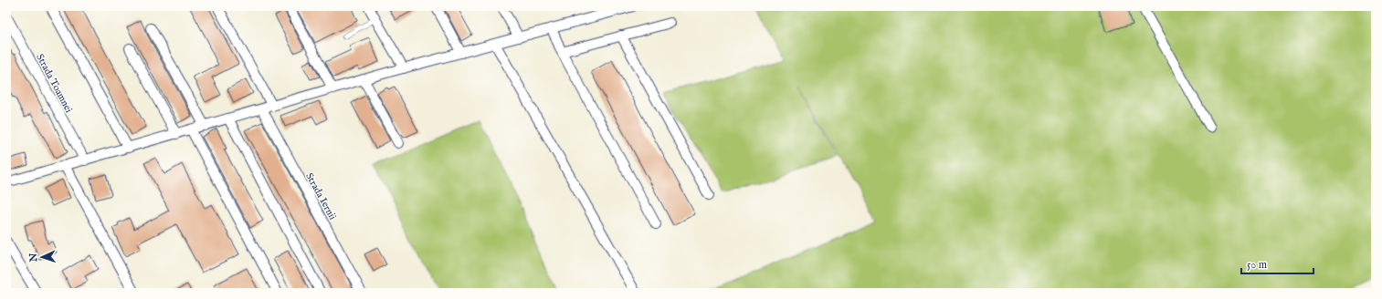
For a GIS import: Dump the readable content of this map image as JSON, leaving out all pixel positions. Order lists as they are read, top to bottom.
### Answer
{
  "streets": {
    "street": ["Strada Toamnei", "Strada Iernii"]
  },
  "scale_bar": "50 m",
  "north": "left"
}
